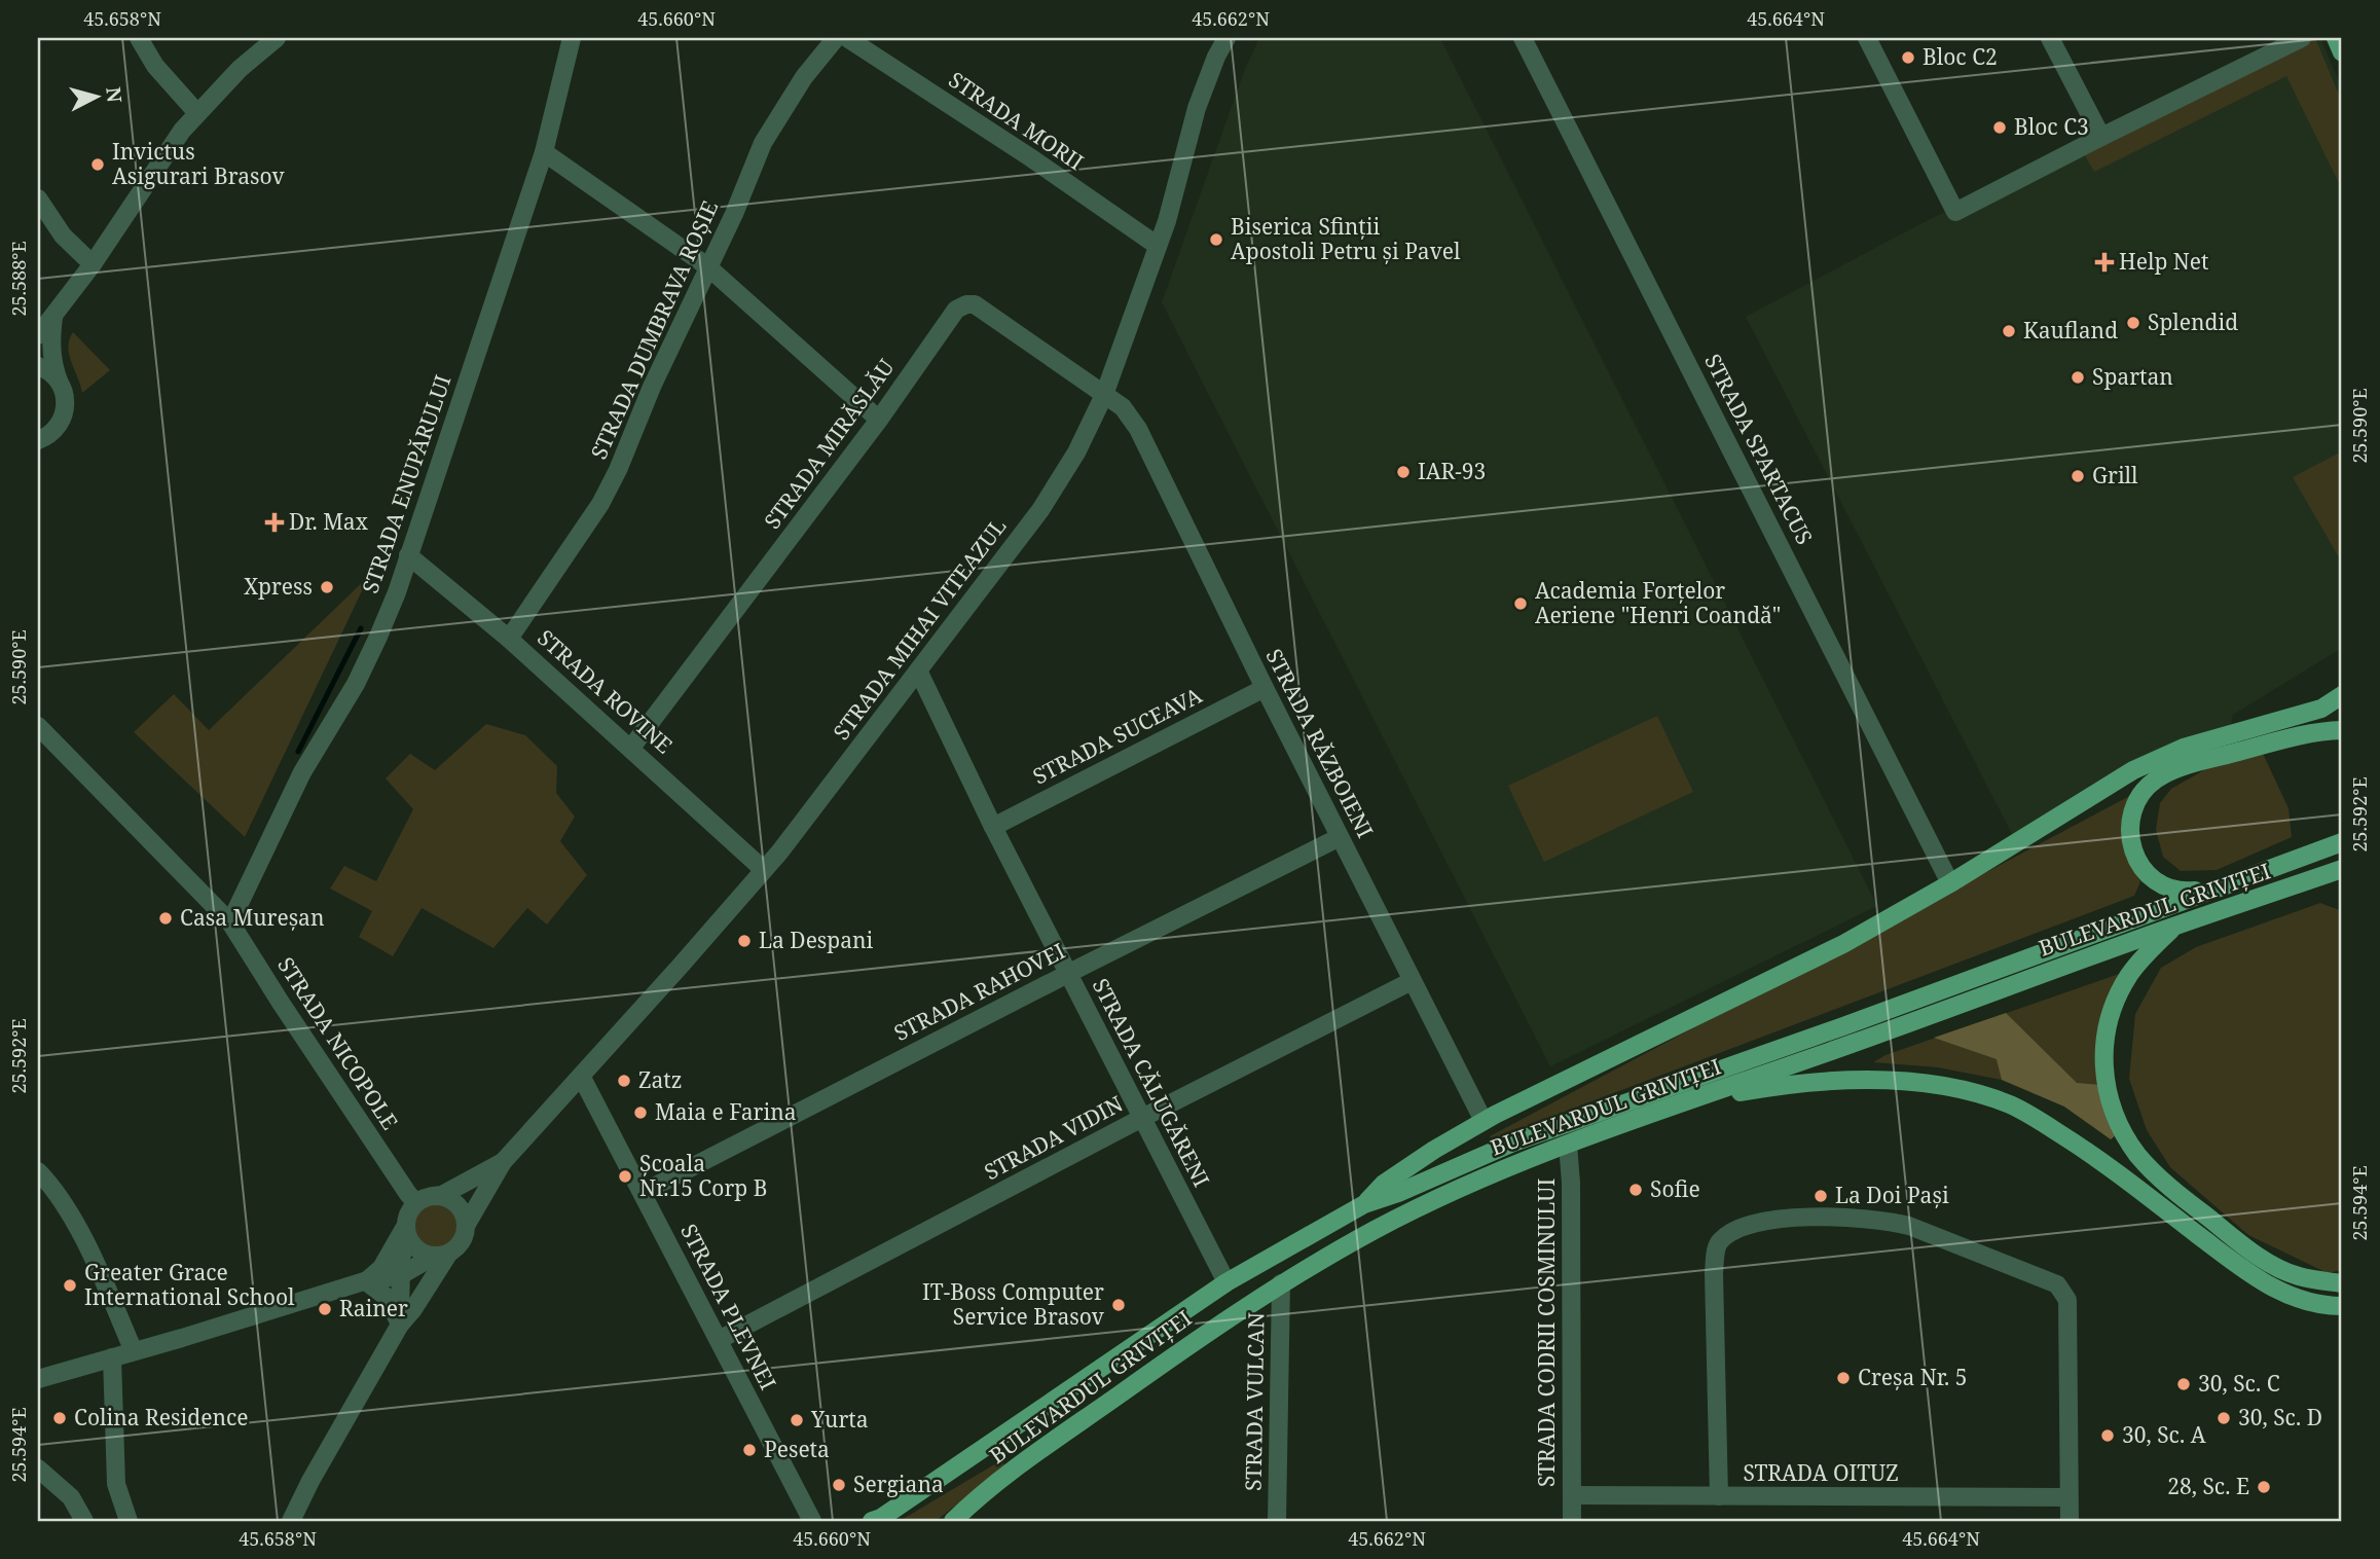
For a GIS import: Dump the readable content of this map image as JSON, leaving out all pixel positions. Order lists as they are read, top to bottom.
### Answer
{
  "streets": {
    "main road": ["BULEVARDUL GRIVIȚEI"],
    "street": [
      "STRADA MORII",
      "STRADA DUMBRAVA ROȘIE",
      "STRADA MIRĂSLĂU",
      "STRADA SPARTACUS",
      "STRADA ENUPĂRULUI",
      "STRADA MIHAI VITEAZUL",
      "STRADA ROVINE",
      "STRADA SUCEAVA",
      "STRADA RĂZBOIENI",
      "STRADA RAHOVEI",
      "STRADA NICOPOLE",
      "STRADA CĂLUGĂRENI",
      "STRADA VIDIN",
      "STRADA PLEVNEI",
      "STRADA CODRII COSMINULUI",
      "STRADA VULCAN",
      "STRADA OITUZ"
    ]
  },
  "crossings": [
    ["STRADA MORII", "STRADA MIHAI VITEAZUL"],
    ["STRADA DUMBRAVA ROȘIE", "STRADA ROVINE"],
    ["STRADA MIRĂSLĂU", "STRADA MIHAI VITEAZUL"],
    ["STRADA MIRĂSLĂU", "STRADA ROVINE"],
    ["STRADA MIRĂSLĂU", "STRADA RĂZBOIENI"],
    ["STRADA SPARTACUS", "BULEVARDUL GRIVIȚEI"],
    ["STRADA ENUPĂRULUI", "STRADA ROVINE"],
    ["STRADA ENUPĂRULUI", "STRADA NICOPOLE"],
    ["STRADA MIHAI VITEAZUL", "STRADA ROVINE"],
    ["STRADA MIHAI VITEAZUL", "STRADA RĂZBOIENI"],
    ["STRADA MIHAI VITEAZUL", "STRADA NICOPOLE"],
    ["STRADA MIHAI VITEAZUL", "STRADA CĂLUGĂRENI"],
    ["STRADA MIHAI VITEAZUL", "STRADA PLEVNEI"],
    ["STRADA SUCEAVA", "STRADA RĂZBOIENI"],
    ["STRADA SUCEAVA", "STRADA CĂLUGĂRENI"],
    ["STRADA RĂZBOIENI", "BULEVARDUL GRIVIȚEI"],
    ["STRADA RĂZBOIENI", "STRADA RAHOVEI"],
    ["STRADA RĂZBOIENI", "STRADA VIDIN"],
    ["BULEVARDUL GRIVIȚEI", "STRADA CĂLUGĂRENI"],
    ["BULEVARDUL GRIVIȚEI", "STRADA CODRII COSMINULUI"],
    ["BULEVARDUL GRIVIȚEI", "STRADA VULCAN"],
    ["STRADA RAHOVEI", "STRADA CĂLUGĂRENI"],
    ["STRADA RAHOVEI", "STRADA PLEVNEI"],
    ["STRADA CĂLUGĂRENI", "STRADA VIDIN"],
    ["STRADA VIDIN", "STRADA PLEVNEI"],
    ["STRADA CODRII COSMINULUI", "STRADA OITUZ"]
  ],
  "places": {
    "other": [
      "Bloc C2",
      "Bloc C3",
      "Invictus Asigurari Brasov",
      "Biserica Sfinții Apostoli Petru și Pavel",
      "Splendid",
      "Kaufland",
      "Spartan",
      "IAR-93",
      "Grill",
      "Xpress",
      "Academia Forțelor Aeriene \"Henri Coandă\"",
      "Casa Mureșan",
      "La Despani",
      "Zatz",
      "Maia e Farina",
      "Școala Nr.15 Corp B",
      "Sofie",
      "La Doi Pași",
      "Greater Grace International School",
      "IT-Boss Computer Service Brasov",
      "Rainer",
      "Creșa Nr. 5",
      "30, Sc. C",
      "Colina Residence",
      "30, Sc. D",
      "Yurta",
      "30, Sc. A",
      "Peseta",
      "Sergiana",
      "28, Sc. E"
    ],
    "health": ["Help Net", "Dr. Max"]
  },
  "north": "right",
  "coordinates": [
    "45.658°N",
    "45.660°N",
    "45.662°N",
    "45.664°N",
    "25.588°E",
    "25.590°E",
    "25.592°E",
    "25.594°E"
  ]
}
